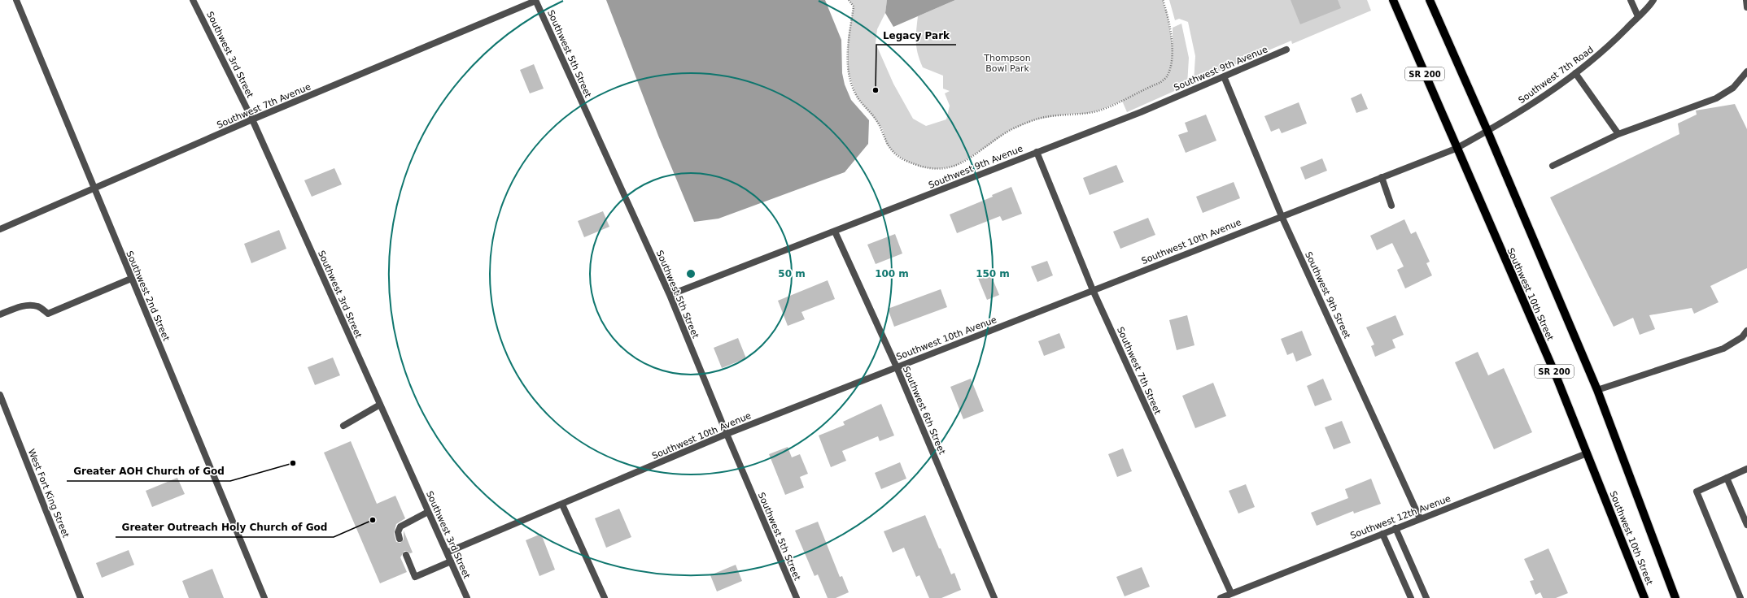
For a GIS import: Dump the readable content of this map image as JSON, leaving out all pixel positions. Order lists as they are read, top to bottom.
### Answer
{
  "streets": {
    "main road": ["SR 200", "Southwest 10th Street"],
    "street": [
      "Southwest 5th Street",
      "Southwest 3rd Street",
      "Southwest 9th Avenue",
      "Southwest 7th Road",
      "Southwest 7th Avenue",
      "Southwest 10th Avenue",
      "Southwest 9th Street",
      "Southwest 2nd Street",
      "Southwest 7th Street",
      "Southwest 6th Street",
      "West Fort King Street",
      "Southwest 12th Avenue"
    ]
  },
  "crossings": [
    ["Southwest 5th Street", "Southwest 9th Avenue"],
    ["Southwest 5th Street", "Southwest 7th Avenue"],
    ["Southwest 5th Street", "Southwest 10th Avenue"],
    ["Southwest 3rd Street", "Southwest 7th Avenue"],
    ["Southwest 3rd Street", "Southwest 10th Avenue"],
    ["Southwest 9th Avenue", "Southwest 9th Street"],
    ["Southwest 9th Avenue", "Southwest 7th Street"],
    ["Southwest 9th Avenue", "Southwest 6th Street"],
    ["SR 200", "Southwest 7th Road"],
    ["Southwest 7th Road", "Southwest 10th Avenue"],
    ["Southwest 7th Road", "Southwest 10th Street"],
    ["Southwest 7th Avenue", "Southwest 2nd Street"],
    ["Southwest 10th Avenue", "Southwest 10th Street"],
    ["Southwest 10th Avenue", "Southwest 9th Street"],
    ["Southwest 10th Avenue", "Southwest 7th Street"],
    ["Southwest 10th Avenue", "Southwest 6th Street"],
    ["Southwest 10th Street", "Southwest 12th Avenue"],
    ["Southwest 9th Street", "Southwest 12th Avenue"],
    ["Southwest 7th Street", "Southwest 12th Avenue"]
  ],
  "parks": ["Thompson Bowl Park"],
  "places": ["Legacy Park", "Greater AOH Church of God", "Greater Outreach Holy Church of God"],
  "rings": ["50 m", "100 m", "150 m"]
}
